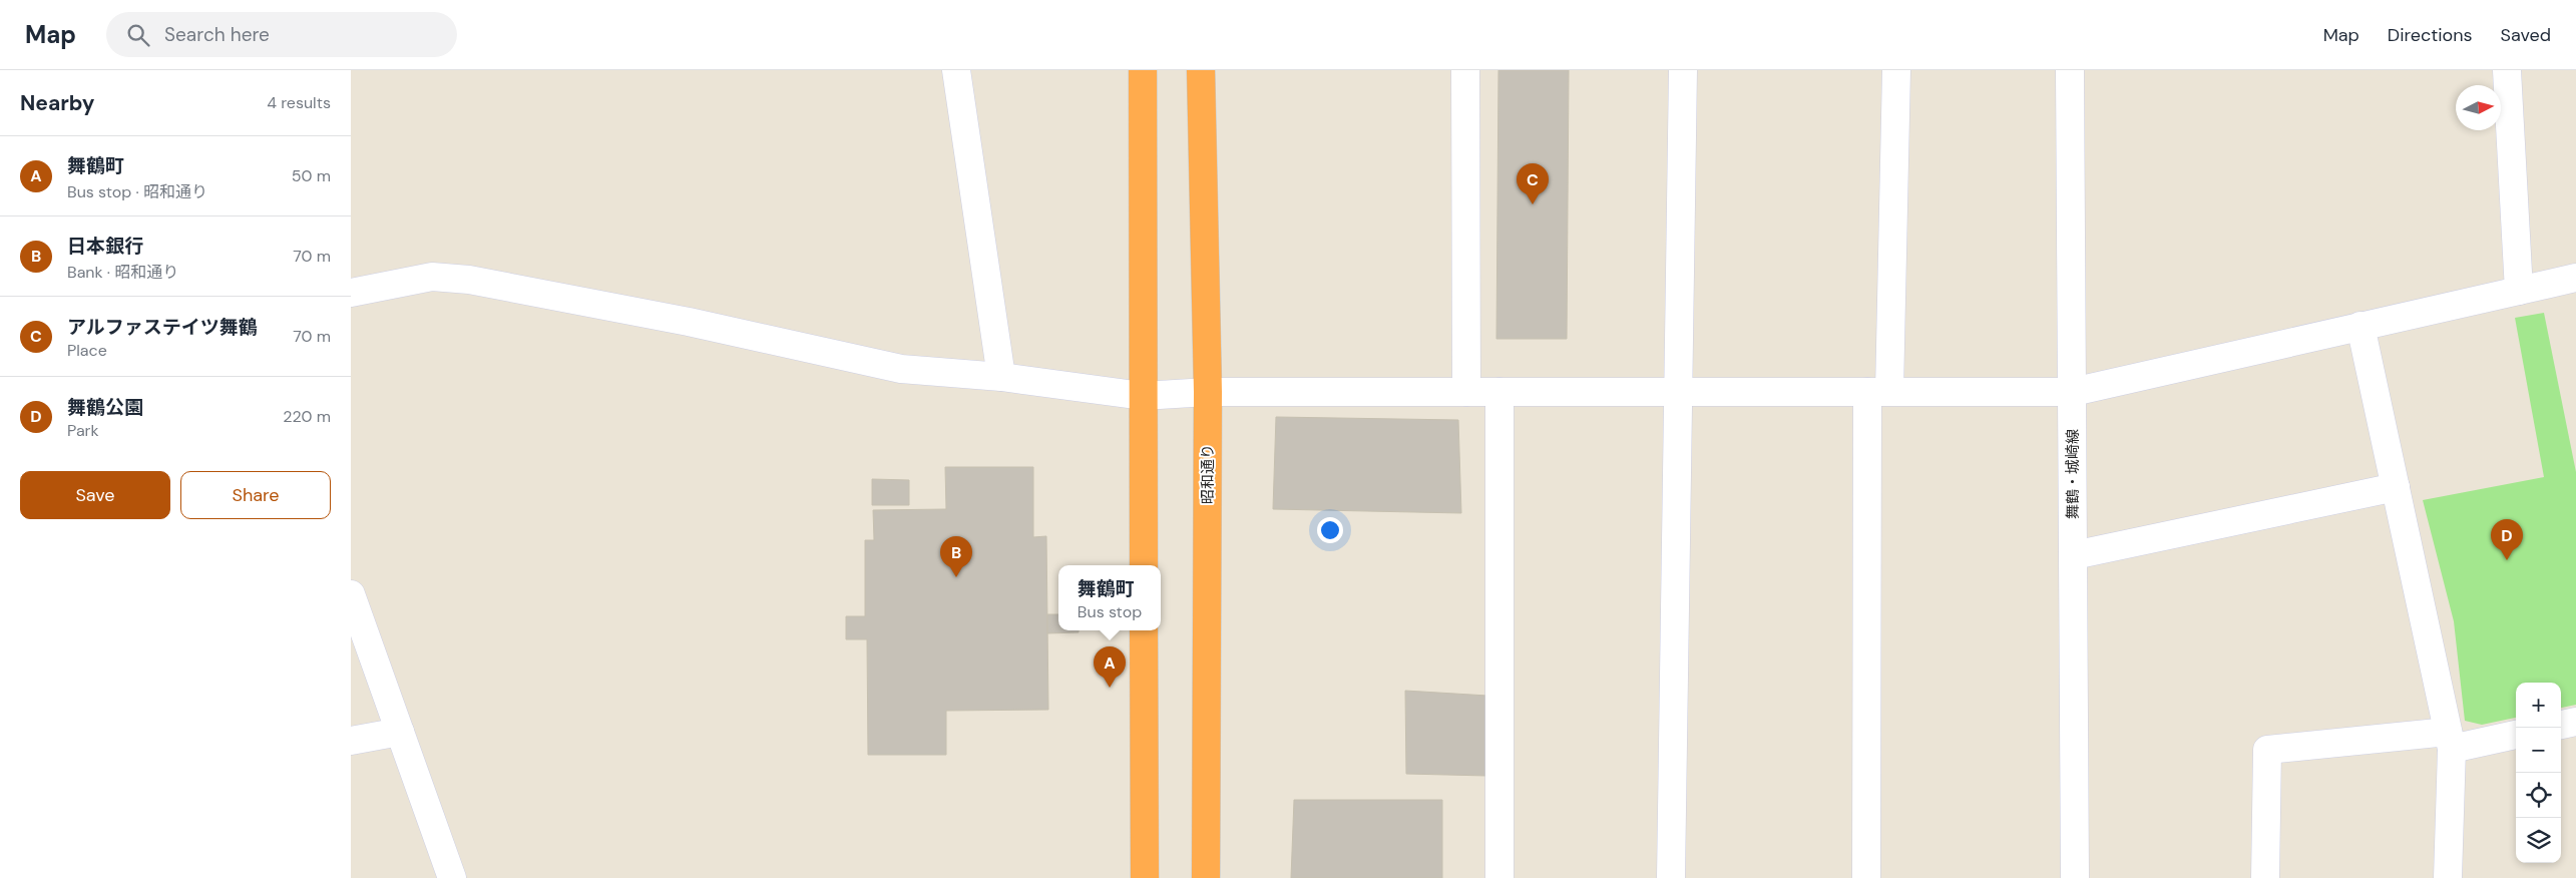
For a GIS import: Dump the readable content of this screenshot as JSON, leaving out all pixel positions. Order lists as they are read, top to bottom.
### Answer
{
  "streets": {
    "highway": ["昭和通り"],
    "street": ["舞鶴・城崎線"]
  },
  "north": "right",
  "page": {
    "header": "Map",
    "search": "Search here",
    "nav": ["Map", "Directions", "Saved"],
    "heading": ["Nearby", "4 results"],
    "list": [
      {
        "mark": "A",
        "name": "舞鶴町",
        "note": "Bus stop · 昭和通り",
        "value": "50 m"
      },
      {
        "mark": "B",
        "name": "日本銀行",
        "note": "Bank · 昭和通り",
        "value": "70 m"
      },
      {
        "mark": "C",
        "name": "アルファステイツ舞鶴",
        "note": "Place",
        "value": "70 m"
      },
      {
        "mark": "D",
        "name": "舞鶴公園",
        "note": "Park",
        "value": "220 m"
      }
    ],
    "pins": [
      "C",
      "D",
      "B",
      "A"
    ],
    "buttons": ["Save", "Share"],
    "popup": ["舞鶴町", "Bus stop"],
    "map_buttons": ["+", "−"]
  }
}
